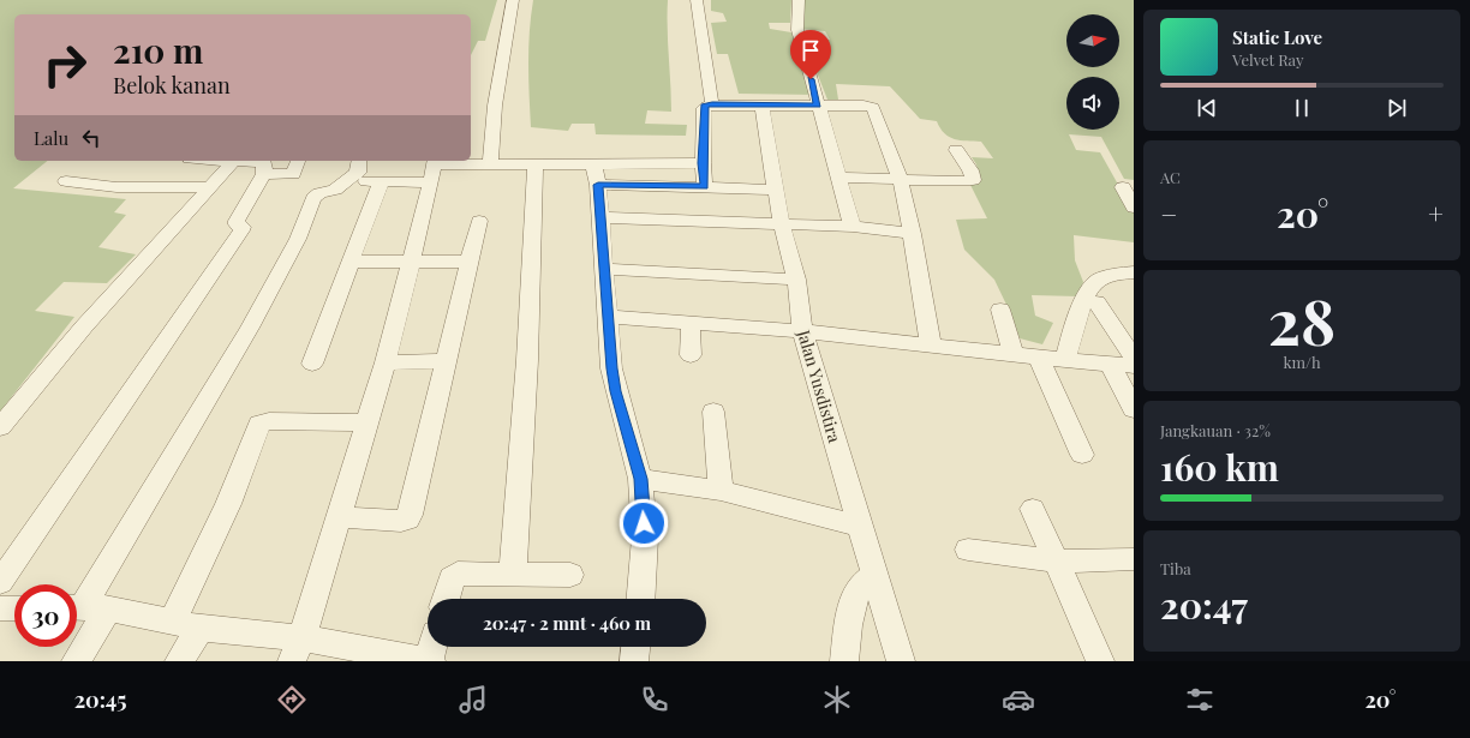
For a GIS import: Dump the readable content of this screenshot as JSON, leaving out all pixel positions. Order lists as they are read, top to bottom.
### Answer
{
  "streets": {
    "street": ["Jalan Yusdistira"]
  },
  "north": "right",
  "page": {
    "turn": ["210 m", "Belok kanan"],
    "song": ["Static Love", "Velvet Ray"],
    "then": "Lalu",
    "tile": [
      "AC",
      ["28", "km/h"],
      ["Jangkauan · 32%", "160 km"],
      ["Tiba", "20:47"]
    ],
    "heat": ["−", "20°", "+"],
    "limit": "30",
    "trip": "20:47 · 2 mnt · 460 m",
    "tabs": ["20:45", "20°"]
  }
}
